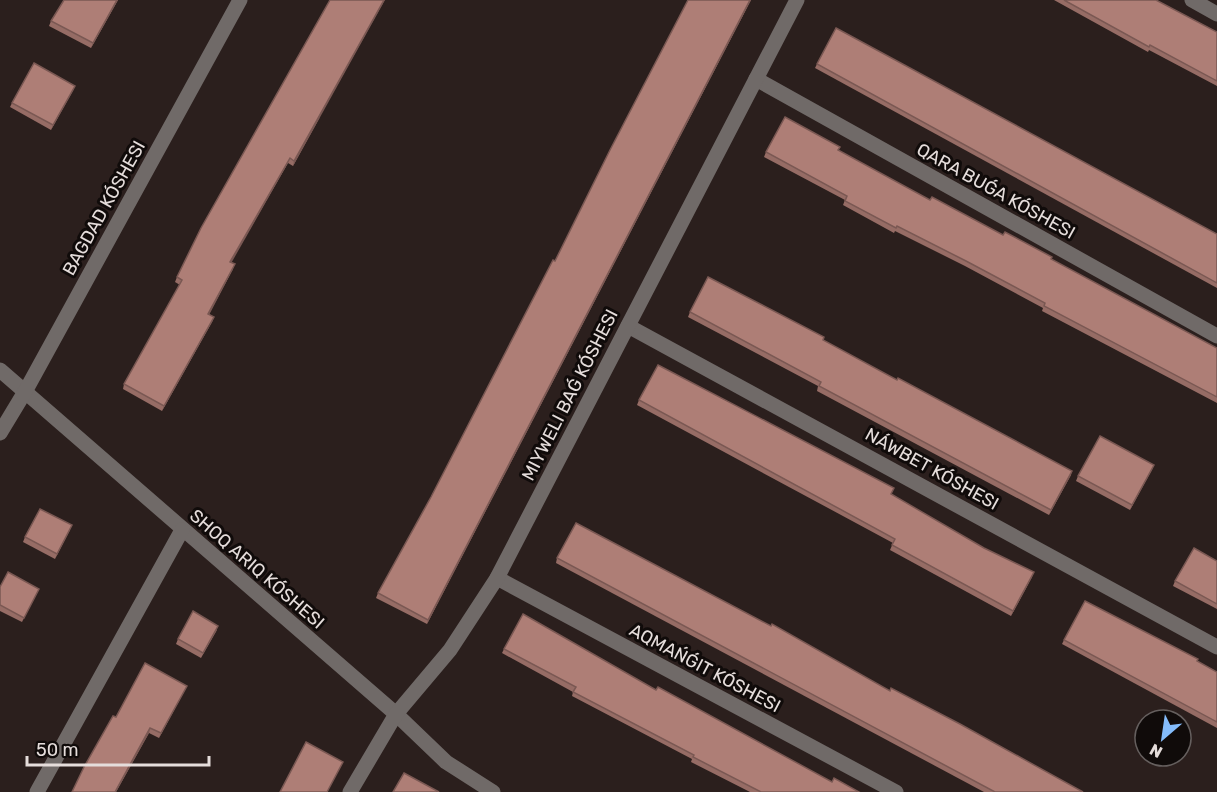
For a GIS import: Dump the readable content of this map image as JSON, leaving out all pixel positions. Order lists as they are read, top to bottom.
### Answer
{
  "streets": {
    "street": [
      "QARA BUǴA KÓSHESI",
      "BAGDAD KÓSHESI",
      "MIYWELI BAǴ KÓSHESI",
      "NÁWBET KÓSHESI"
    ]
  },
  "crossings": [
    ["QARA BUǴA KÓSHESI", "MIYWELI BAǴ KÓSHESI"],
    ["MIYWELI BAǴ KÓSHESI", "NÁWBET KÓSHESI"]
  ],
  "scale_bar": "50 m",
  "north": "bottom left"
}
